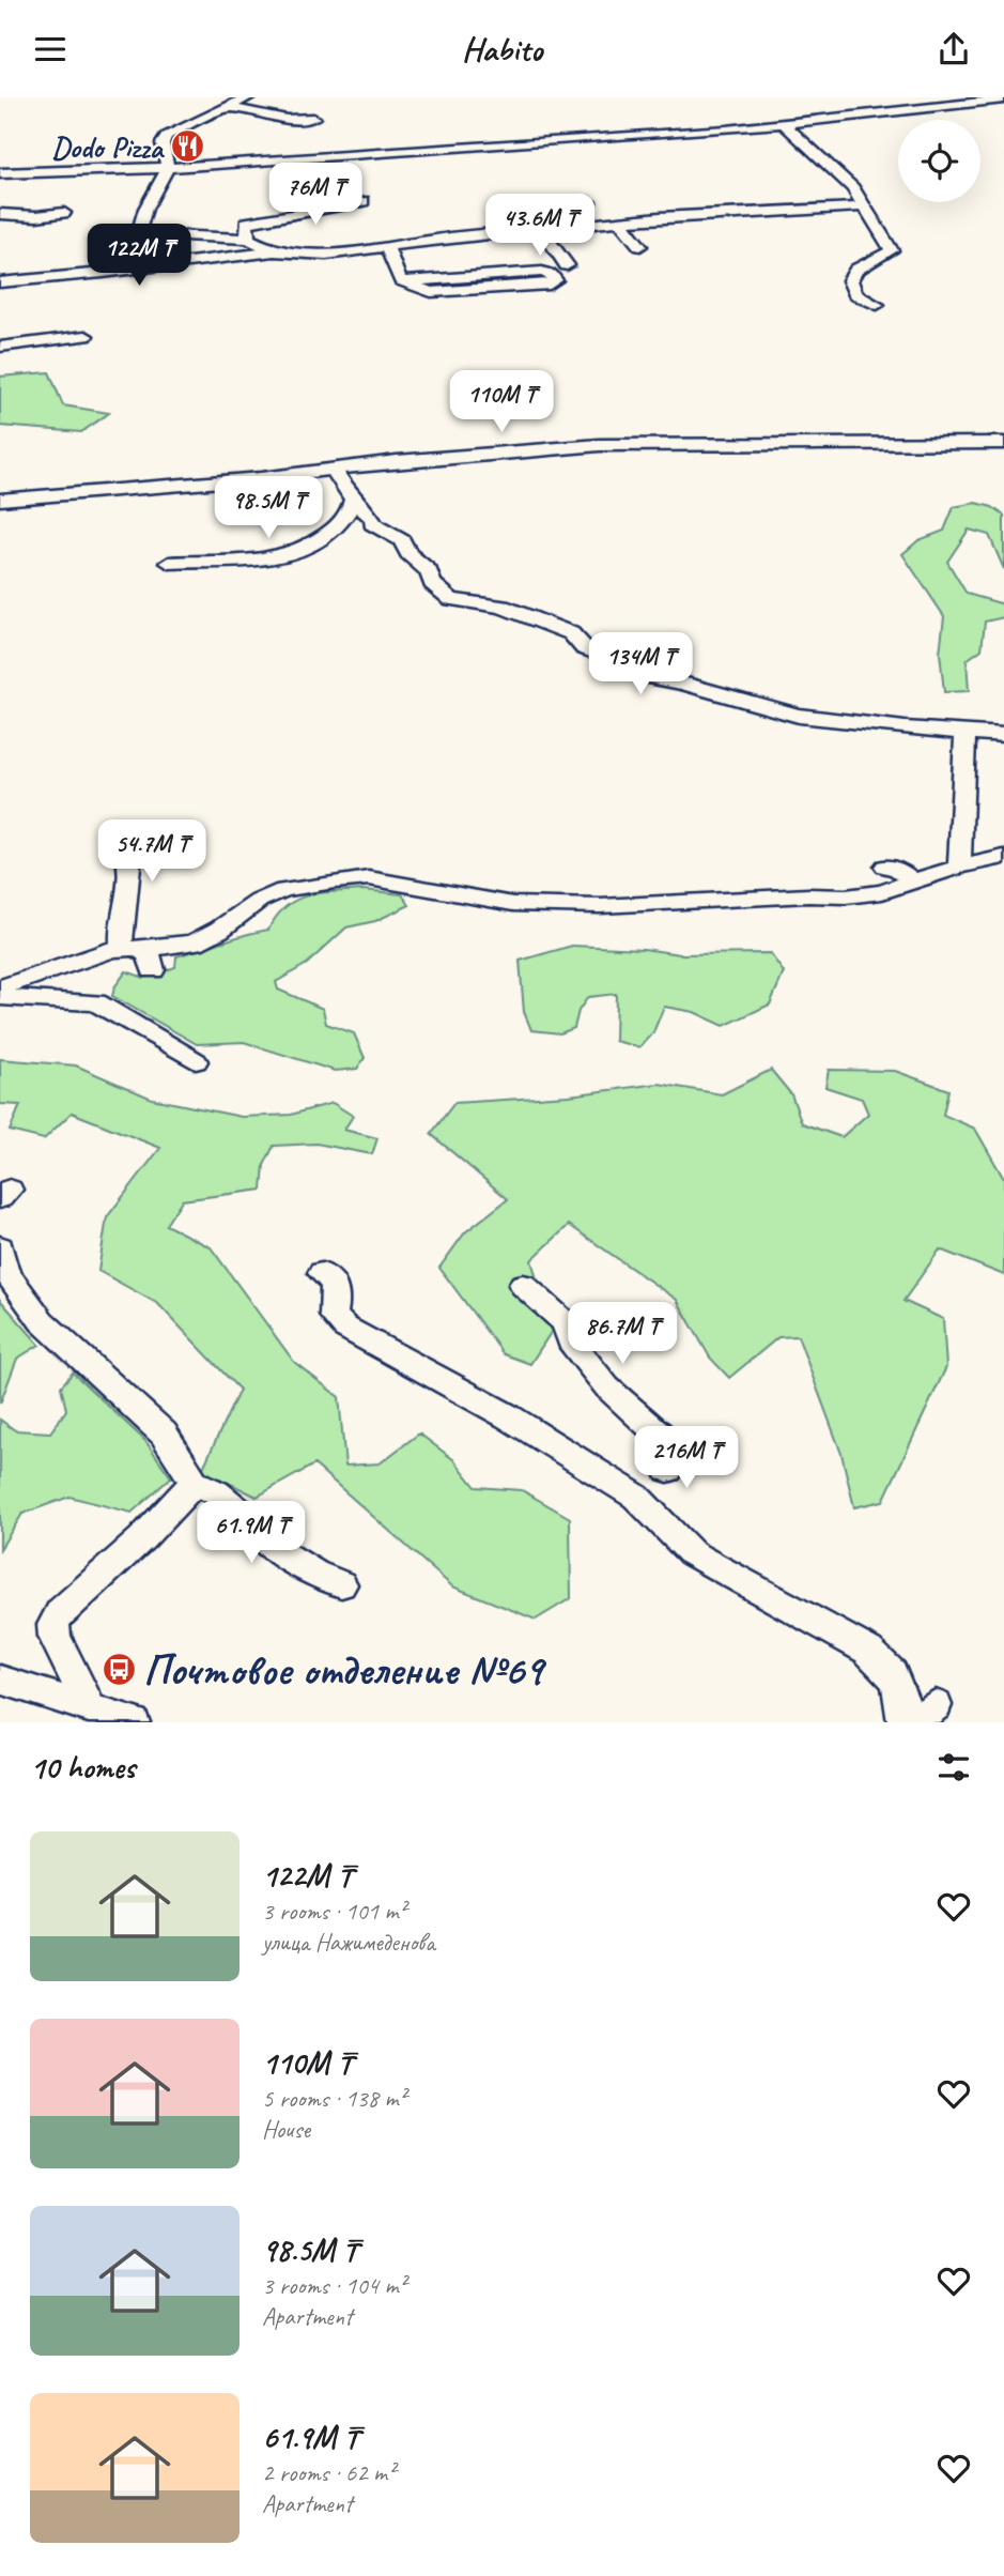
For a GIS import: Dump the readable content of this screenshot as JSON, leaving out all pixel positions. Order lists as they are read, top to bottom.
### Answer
{
  "places": {
    "restaurant": ["Dodo Pizza"],
    "bus stop": ["Почтовое отделение №69"]
  },
  "page": {
    "header": "Habito",
    "price": [
      "76M ₸",
      "43.6M ₸",
      "122M ₸",
      "110M ₸",
      "98.5M ₸",
      "134M ₸",
      "54.7M ₸",
      "86.7M ₸",
      "216M ₸",
      "61.9M ₸"
    ],
    "heading": "10 homes",
    "list": [
      {
        "name": "122M ₸",
        "note": "3 rooms · 101 m² · улица Нажимеденова"
      },
      {
        "name": "110M ₸",
        "note": "5 rooms · 138 m² · House"
      },
      {
        "name": "98.5M ₸",
        "note": "3 rooms · 104 m² · Apartment"
      },
      {
        "name": "61.9M ₸",
        "note": "2 rooms · 62 m² · Apartment"
      }
    ]
  }
}
